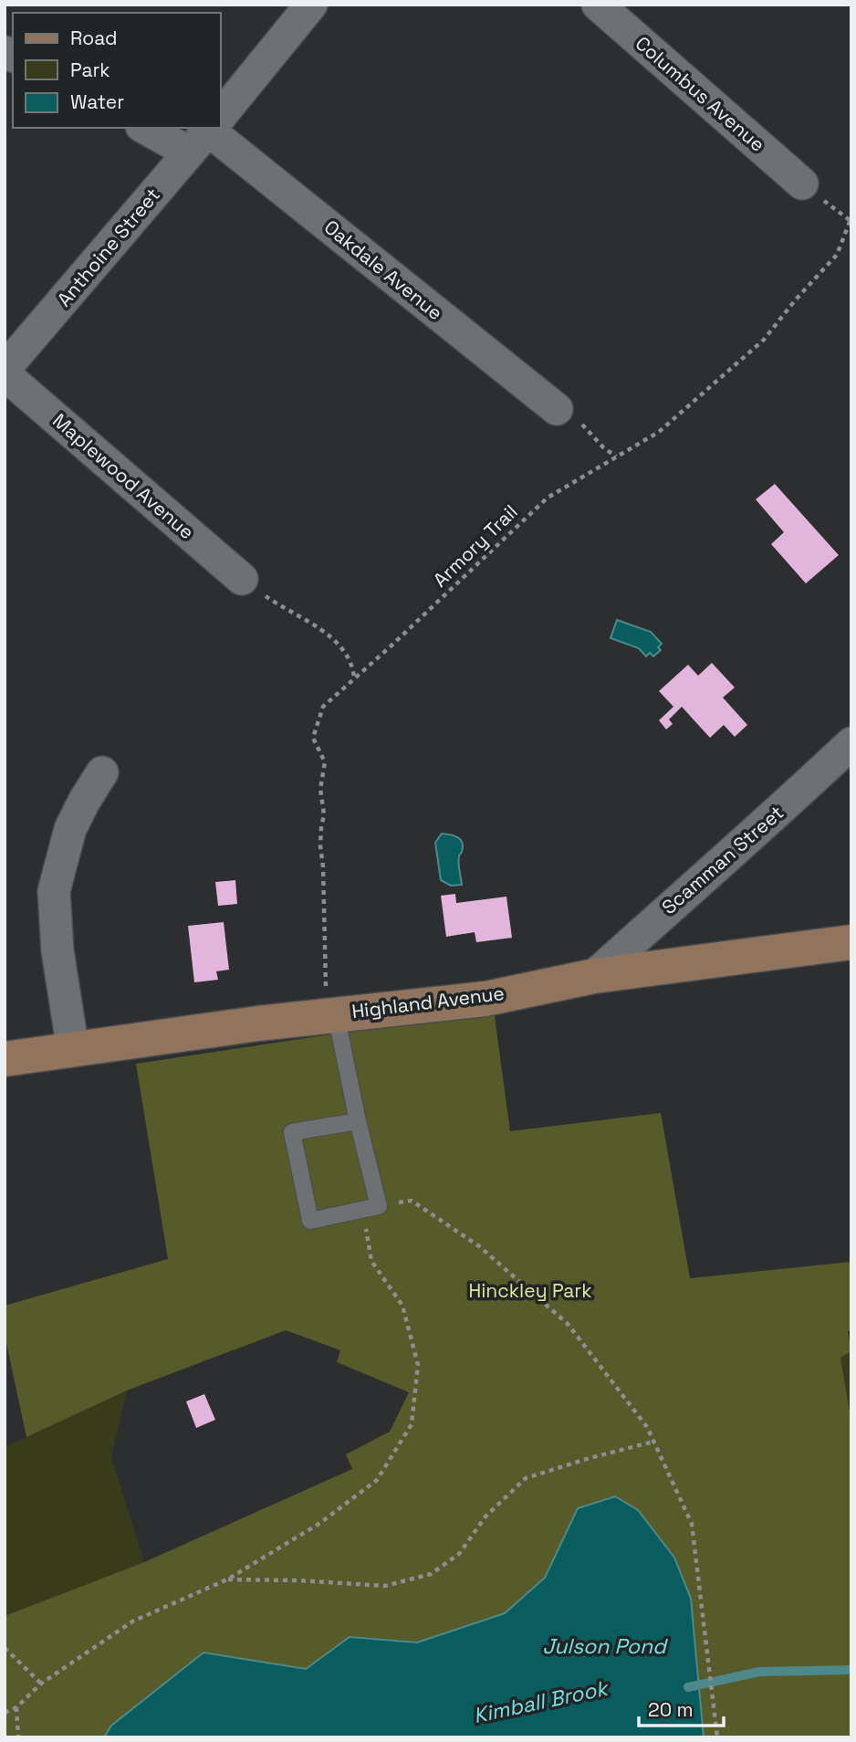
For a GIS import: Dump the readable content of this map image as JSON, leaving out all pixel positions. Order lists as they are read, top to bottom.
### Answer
{
  "streets": {
    "street": [
      "Columbus Avenue",
      "Anthoine Street",
      "Oakdale Avenue",
      "Maplewood Avenue",
      "Scamman Street",
      "Highland Avenue"
    ],
    "path": ["Armory Trail"]
  },
  "crossings": [
    ["Anthoine Street", "Oakdale Avenue"],
    ["Anthoine Street", "Maplewood Avenue"],
    ["Armory Trail", "Highland Avenue"],
    ["Scamman Street", "Highland Avenue"]
  ],
  "water": ["Julson Pond", "Kimball Brook"],
  "parks": ["Hinckley Park"],
  "legend": ["Road", "Park", "Water"],
  "scale_bar": "20 m"
}
